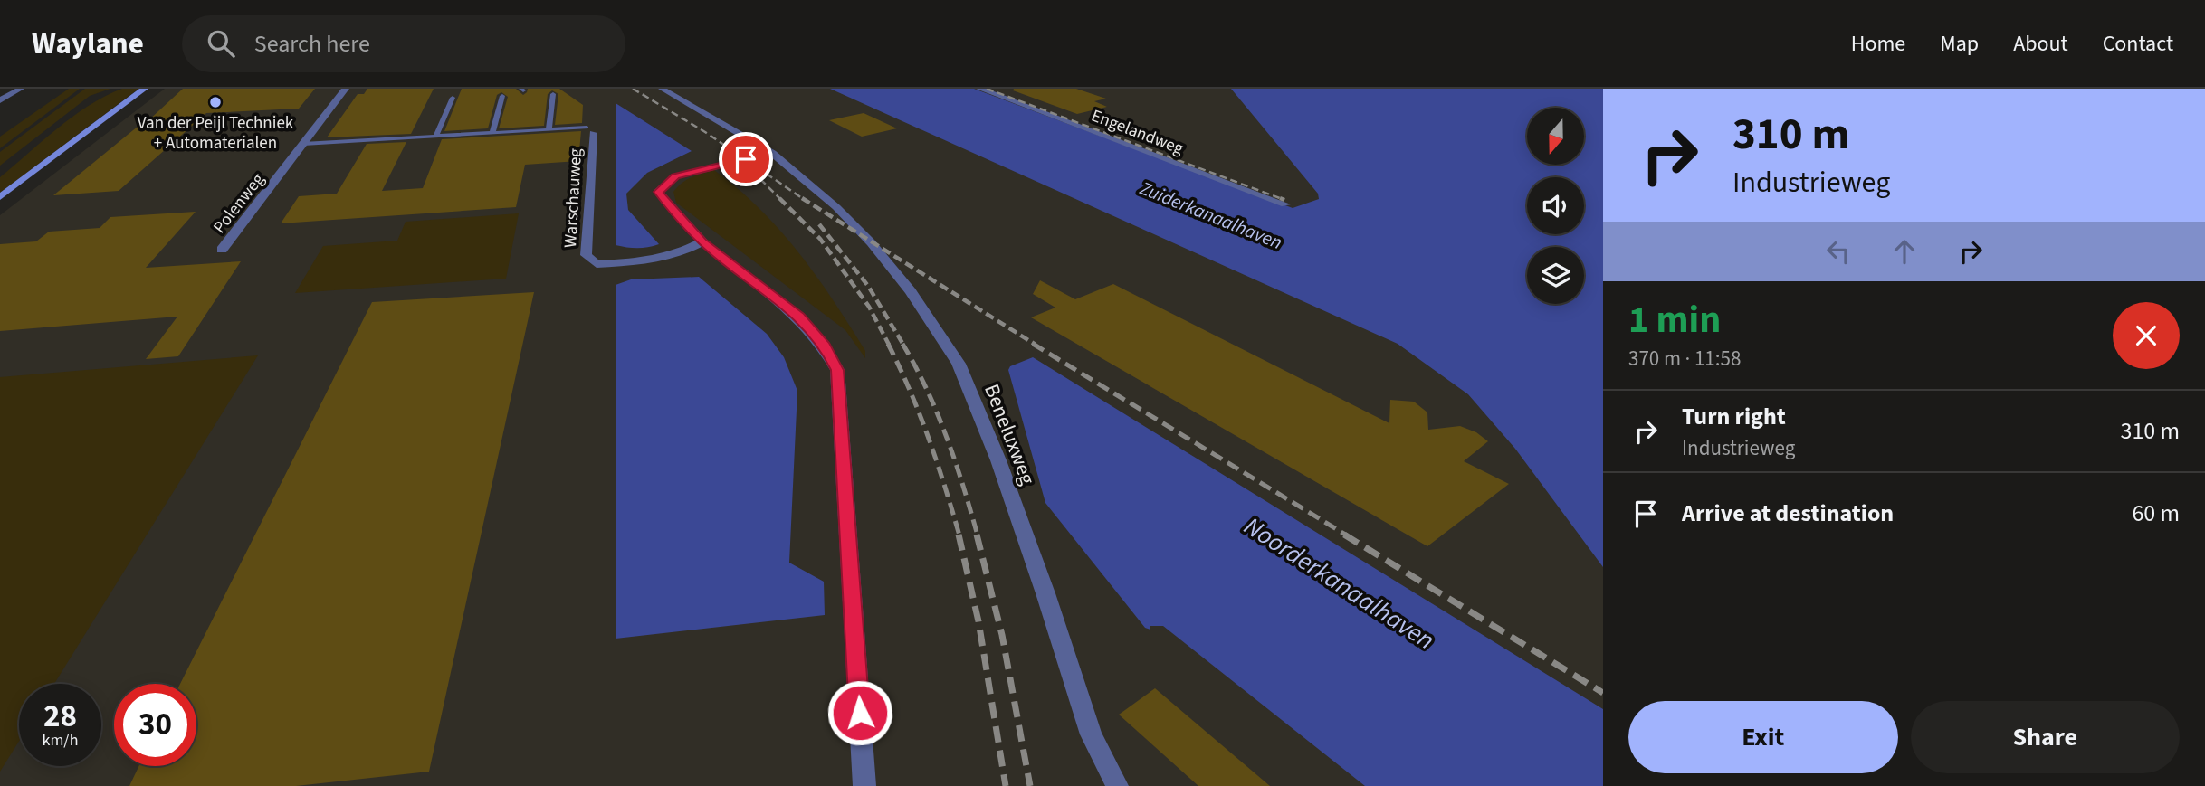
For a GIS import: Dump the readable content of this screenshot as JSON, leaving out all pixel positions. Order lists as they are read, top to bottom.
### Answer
{
  "streets": {
    "street": [
      "Engelandweg",
      "Warschauweg",
      "Polenweg",
      "Beneluxweg"
    ]
  },
  "water": ["Zuiderkanaalhaven", "Noorderkanaalhaven"],
  "places": ["Van der Peijl Techniek + Automaterialen"],
  "north": "bottom",
  "page": {
    "header": "Waylane",
    "search": "Search here",
    "nav": [
      "Home",
      "Map",
      "About",
      "Contact"
    ],
    "turn": ["310 m", "Industrieweg"],
    "heading": ["1 min", "370 m · 11:58"],
    "list": [
      {
        "name": "Turn right",
        "note": "Industrieweg",
        "value": "310 m"
      },
      {
        "name": "Arrive at destination",
        "value": "60 m"
      }
    ],
    "speed": "28 km/h",
    "limit": "30",
    "buttons": ["Exit", "Share"]
  }
}
